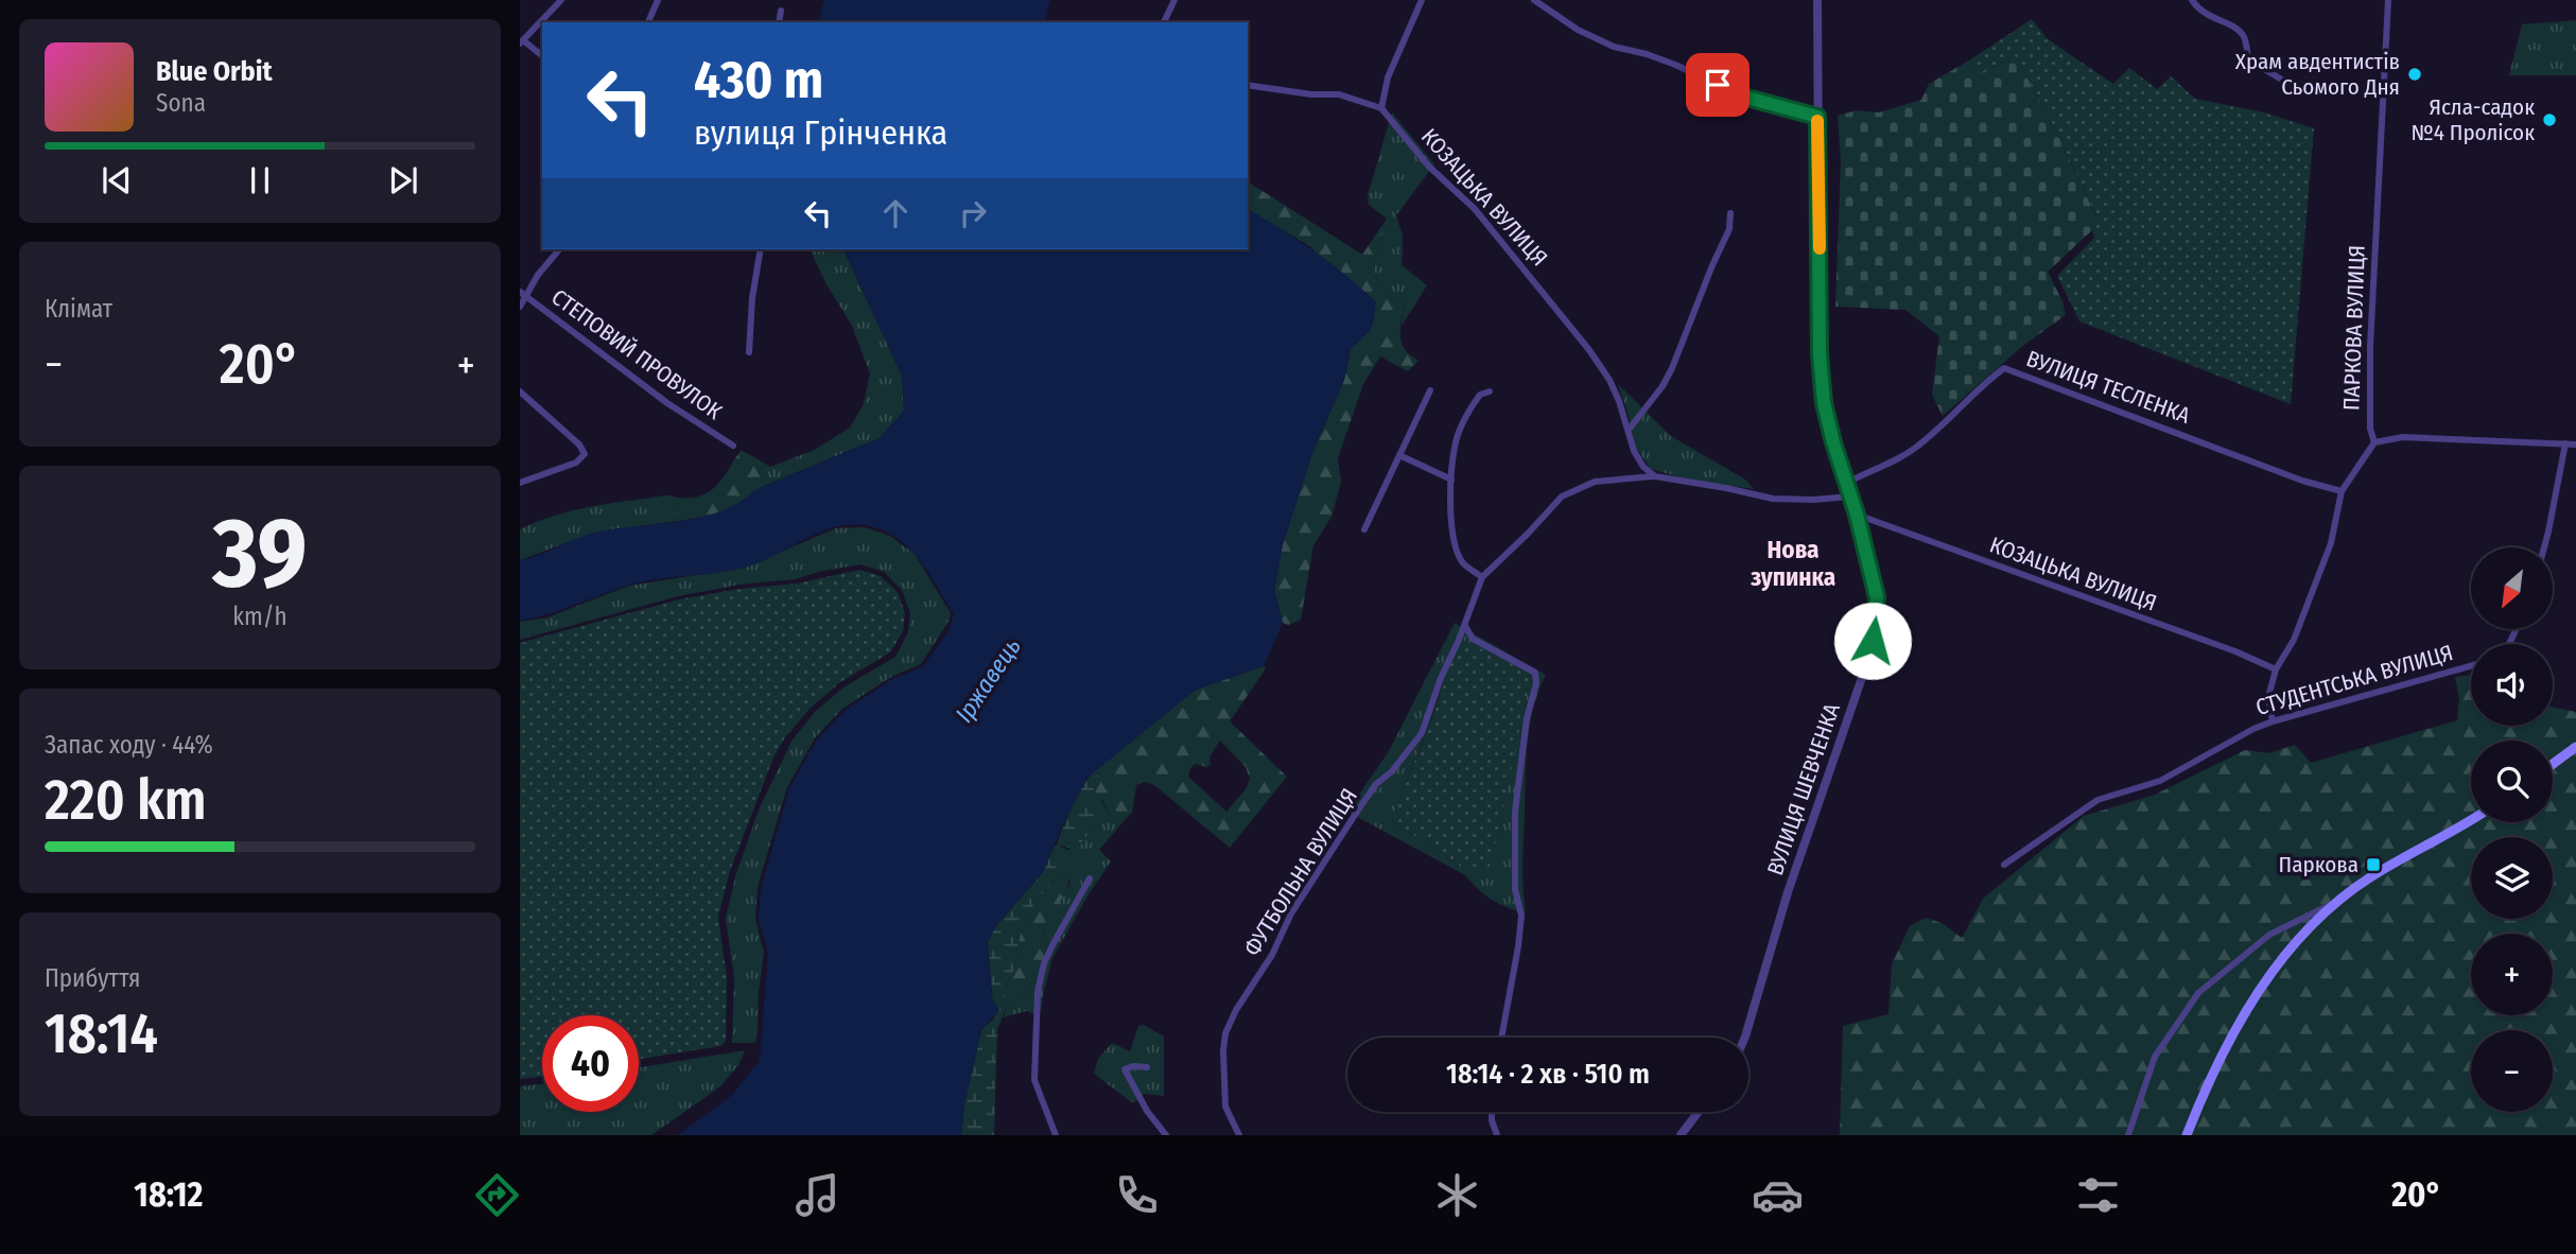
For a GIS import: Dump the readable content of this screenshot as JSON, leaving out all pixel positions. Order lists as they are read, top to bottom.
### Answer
{
  "streets": {
    "street": [
      "КОЗАЦЬКА ВУЛИЦЯ",
      "ПАРКОВА ВУЛИЦЯ",
      "СТЕПОВИЙ ПРОВУЛОК",
      "ВУЛИЦЯ ТЕСЛЕНКА",
      "СТУДЕНТСЬКА ВУЛИЦЯ",
      "ВУЛИЦЯ ШЕВЧЕНКА",
      "ФУТБОЛЬНА ВУЛИЦЯ"
    ]
  },
  "crossings": [
    ["КОЗАЦЬКА ВУЛИЦЯ", "ПАРКОВА ВУЛИЦЯ"],
    ["КОЗАЦЬКА ВУЛИЦЯ", "ВУЛИЦЯ ШЕВЧЕНКА"],
    ["ПАРКОВА ВУЛИЦЯ", "ВУЛИЦЯ ТЕСЛЕНКА"],
    ["ПАРКОВА ВУЛИЦЯ", "СТУДЕНТСЬКА ВУЛИЦЯ"],
    ["ВУЛИЦЯ ТЕСЛЕНКА", "ВУЛИЦЯ ШЕВЧЕНКА"]
  ],
  "districts": ["Нова зупинка"],
  "water": ["Іржавець"],
  "places": {
    "other": ["Храм авдентистів Сьомого Дня", "Ясла-садок №4 Пролісок"],
    "transit": ["Паркова"]
  },
  "north": "bottom left",
  "page": {
    "turn": ["430 m", "вулиця Грінченка"],
    "song": ["Blue Orbit", "Sona"],
    "tile": [
      "Клімат",
      ["39", "km/h"],
      ["Запас ходу · 44%", "220 km"],
      ["Прибуття", "18:14"]
    ],
    "heat": ["−", "20°", "+"],
    "map_buttons": ["+", "−"],
    "limit": "40",
    "trip": "18:14 · 2 хв · 510 m",
    "tabs": ["18:12", "20°"]
  }
}
